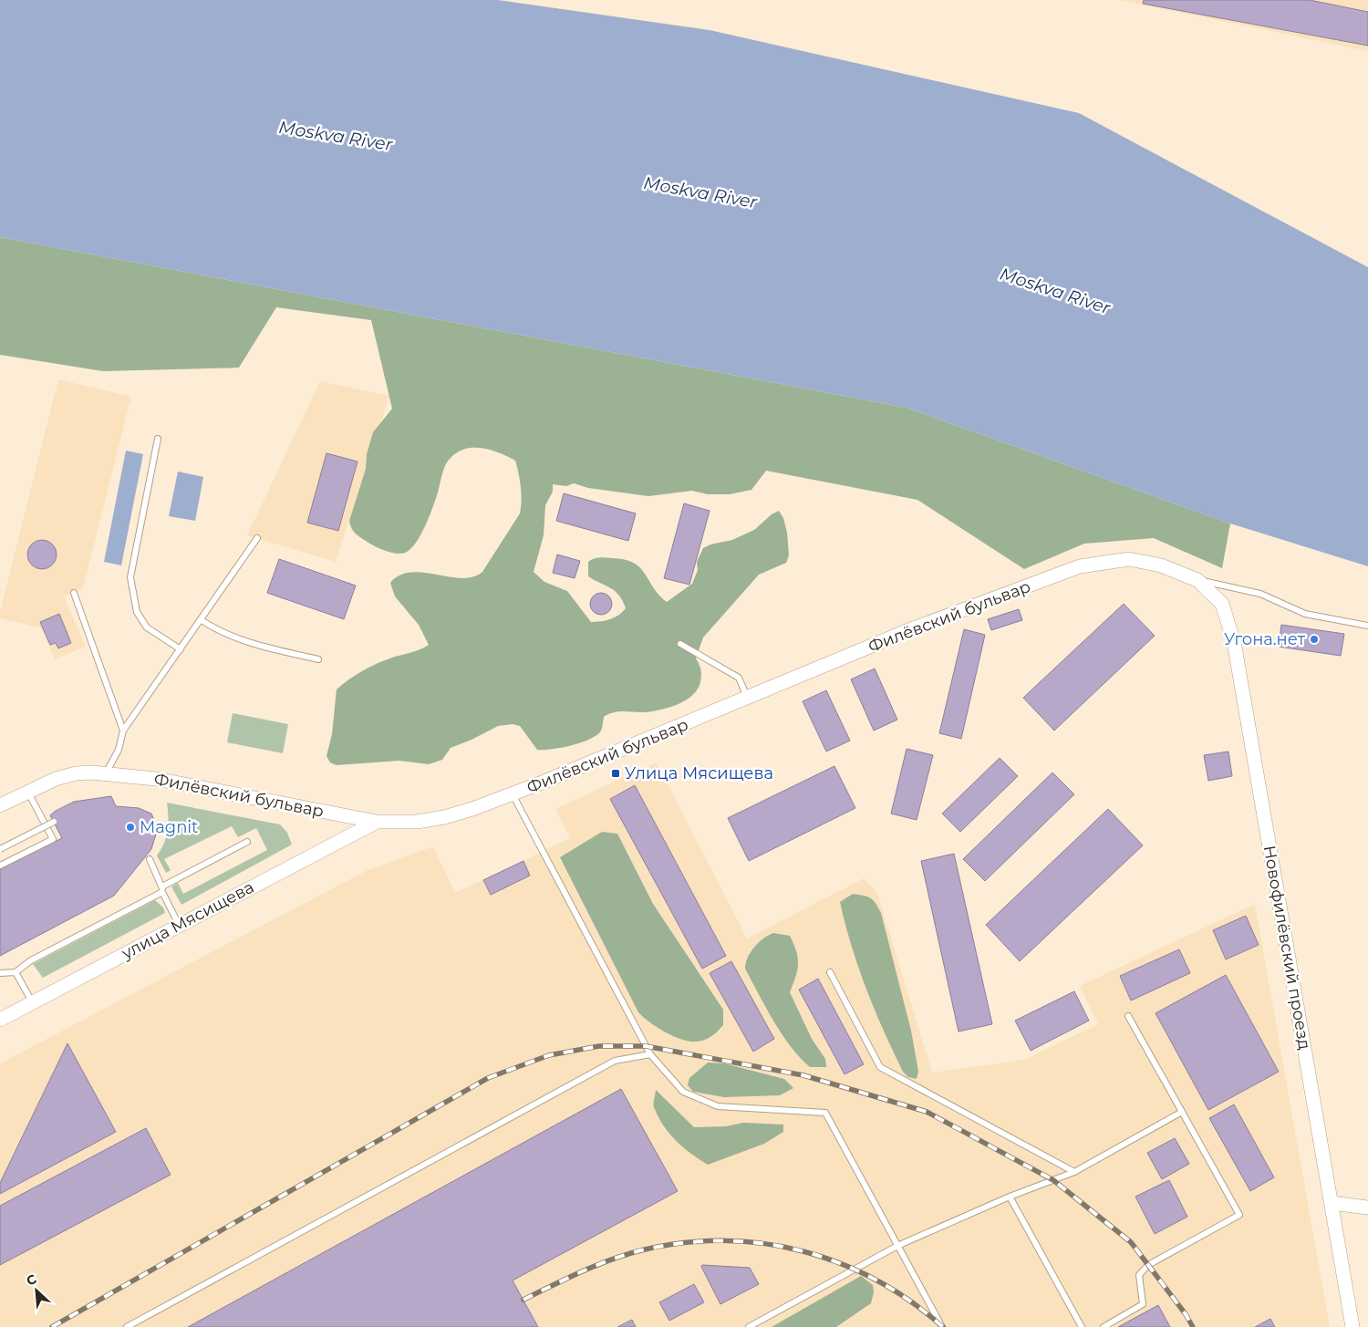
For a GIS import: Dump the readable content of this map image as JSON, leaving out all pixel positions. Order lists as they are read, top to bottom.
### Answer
{
  "streets": {
    "street": ["Филёвский бульвар", "улица Мясищева", "Новофилёвский проезд"]
  },
  "crossings": [
    ["Филёвский бульвар", "улица Мясищева"],
    ["Филёвский бульвар", "Новофилёвский проезд"]
  ],
  "water": ["Moskva River"],
  "places": {
    "other": ["Угона.нет", "Magnit"],
    "transit": ["Улица Мясищева"]
  },
  "north": "top left"
}
